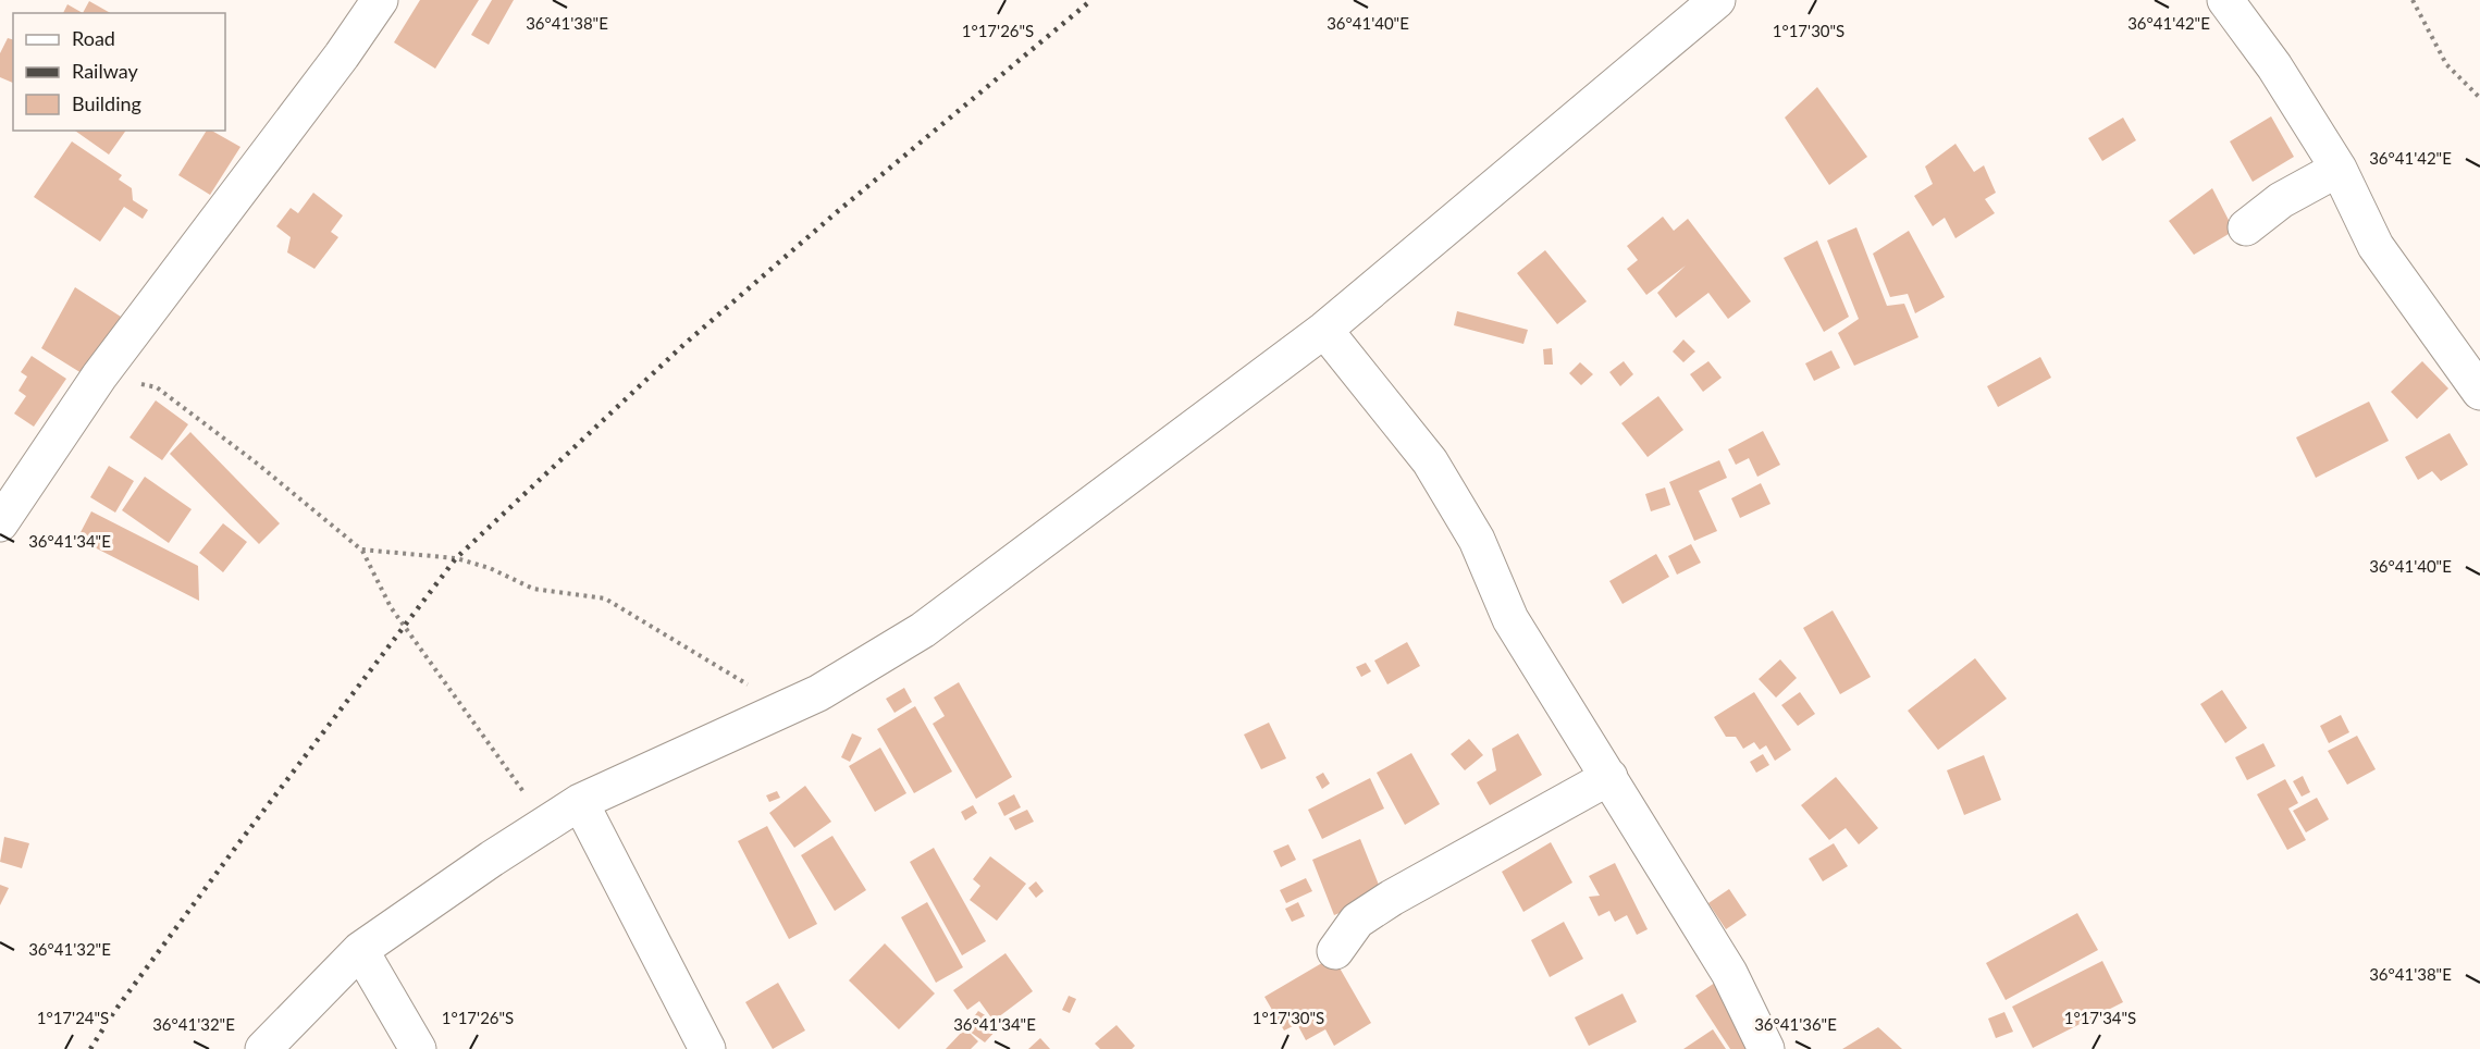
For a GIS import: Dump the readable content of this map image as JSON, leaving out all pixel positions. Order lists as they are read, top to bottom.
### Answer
{
  "legend": ["Road", "Railway", "Building"],
  "coordinates": [
    "36°41'40\"E",
    "36°41'38\"E",
    "36°41'42\"E",
    "1°17'26\"S",
    "1°17'30\"S",
    "36°41'34\"E",
    "36°41'32\"E",
    "1°17'24\"S",
    "1°17'34\"S",
    "36°41'36\"E"
  ]
}
